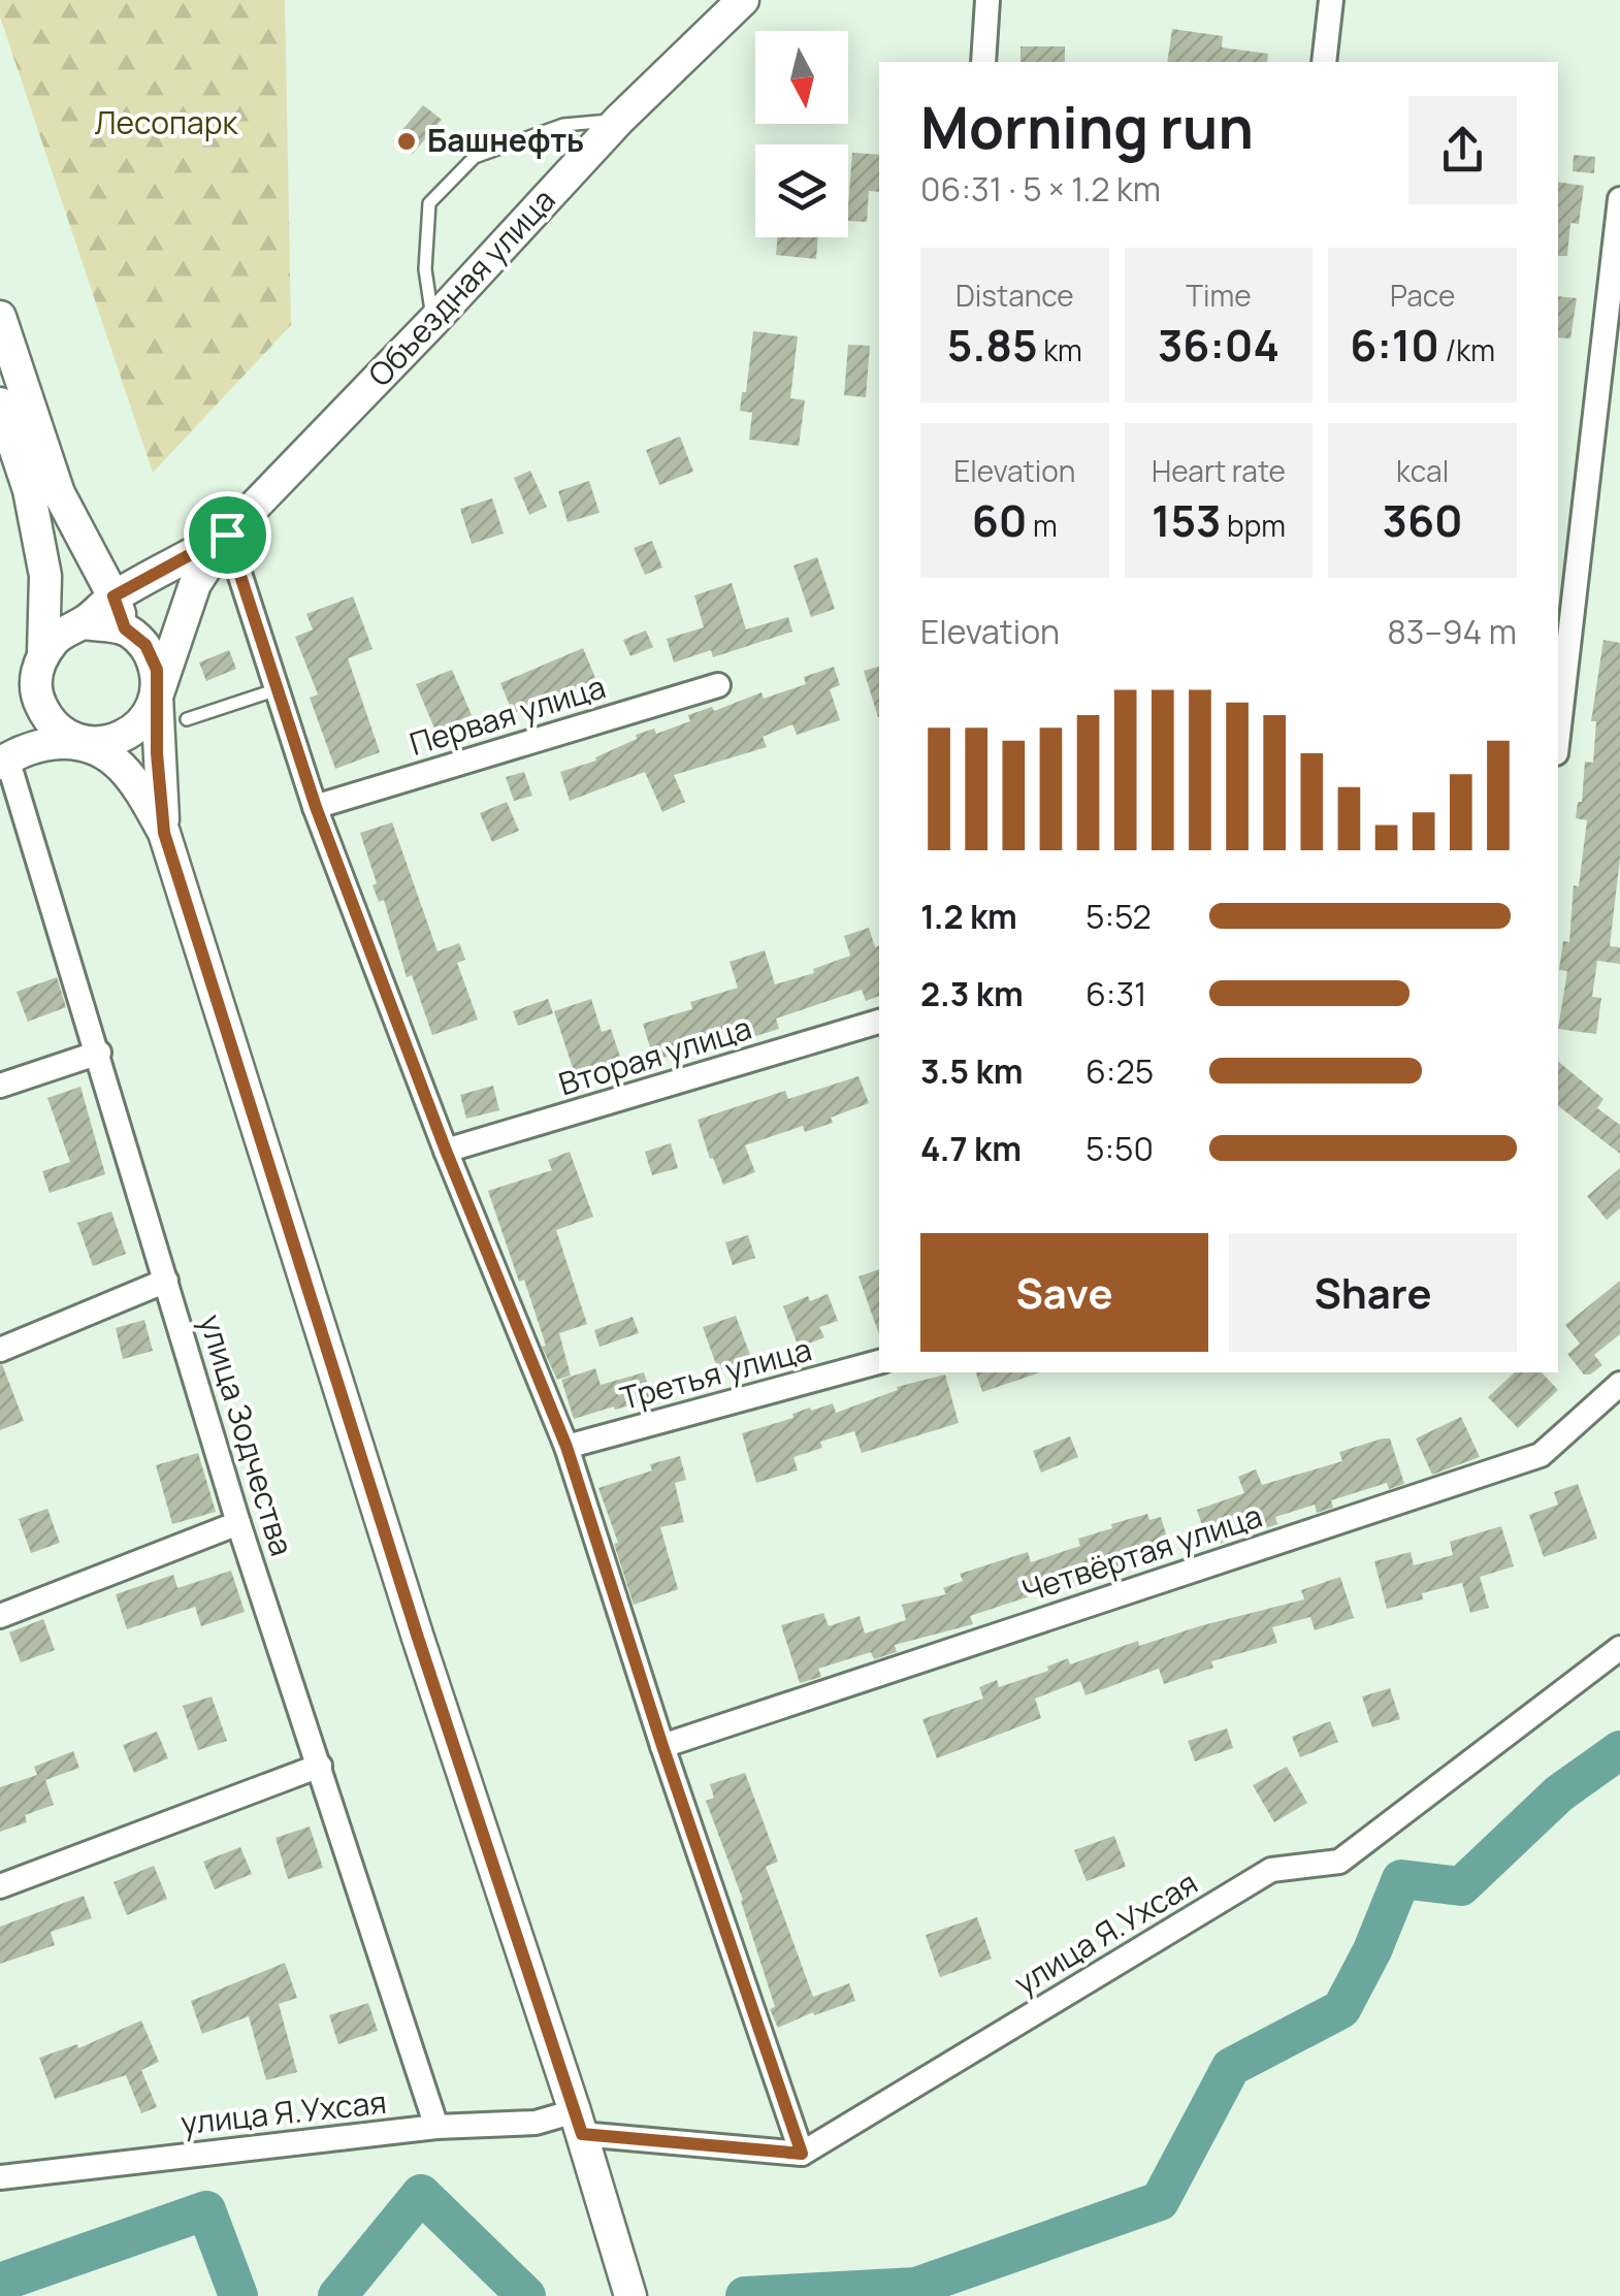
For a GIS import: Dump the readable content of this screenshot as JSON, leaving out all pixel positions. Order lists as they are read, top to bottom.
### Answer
{
  "streets": {
    "main road": ["Объездная улица"],
    "street": [
      "Первая улица",
      "Вторая улица",
      "Третья улица",
      "улица Зодчества",
      "Четвёртая улица",
      "улица Я.Ухсая"
    ]
  },
  "crossings": [
    ["улица Зодчества", "улица Я.Ухсая"]
  ],
  "parks": ["Лесопарк"],
  "places": ["Башнефть"],
  "north": "bottom",
  "page": {
    "heading": ["Morning run", "06:31 · 5 × 1.2 km"],
    "stats": [
      ["Distance", "5.85 km"],
      ["Time", "36:04"],
      ["Pace", "6:10 /km"],
      ["Elevation", "60 m"],
      ["Heart rate", "153 bpm"],
      ["kcal", "360"]
    ],
    "chart": ["Elevation", "83–94 m"],
    "list": [
      {
        "name": "1.2 km",
        "note": "5:52"
      },
      {
        "name": "2.3 km",
        "note": "6:31"
      },
      {
        "name": "3.5 km",
        "note": "6:25"
      },
      {
        "name": "4.7 km",
        "note": "5:50"
      }
    ],
    "buttons": ["Save", "Share"]
  }
}
